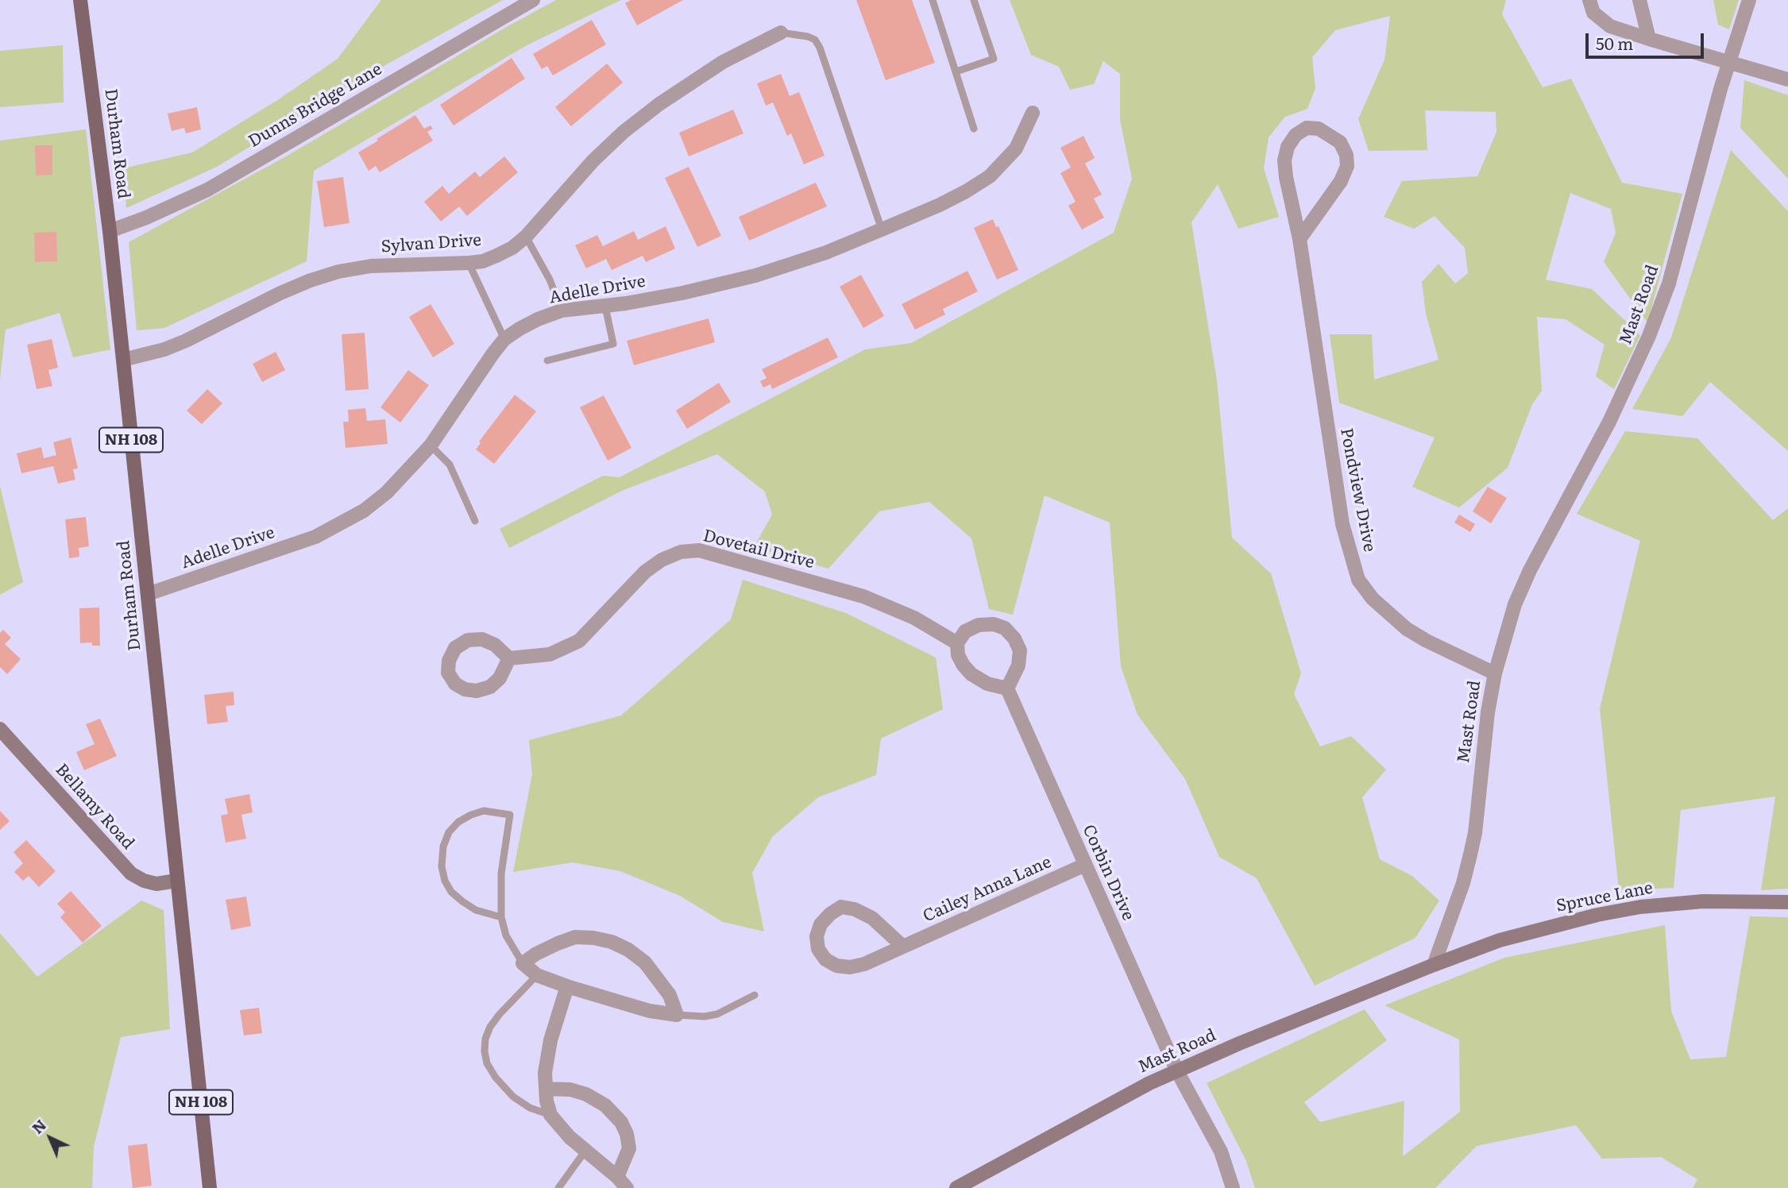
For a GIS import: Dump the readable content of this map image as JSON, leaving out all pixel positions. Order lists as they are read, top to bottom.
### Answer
{
  "streets": {
    "main road": ["Durham Road", "NH 108"],
    "street": [
      "Dunns Bridge Lane",
      "Sylvan Drive",
      "Adelle Drive",
      "Mast Road",
      "Pondview Drive",
      "Dovetail Drive",
      "Bellamy Road",
      "Corbin Drive",
      "Cailey Anna Lane",
      "Spruce Lane"
    ]
  },
  "crossings": [
    ["Dunns Bridge Lane", "Durham Road"],
    ["Durham Road", "Sylvan Drive"],
    ["Durham Road", "Adelle Drive"],
    ["Durham Road", "Bellamy Road"],
    ["Mast Road", "Pondview Drive"],
    ["Mast Road", "Corbin Drive"],
    ["Mast Road", "Spruce Lane"],
    ["Dovetail Drive", "Corbin Drive"],
    ["Corbin Drive", "Cailey Anna Lane"]
  ],
  "scale_bar": "50 m",
  "north": "top left"
}
